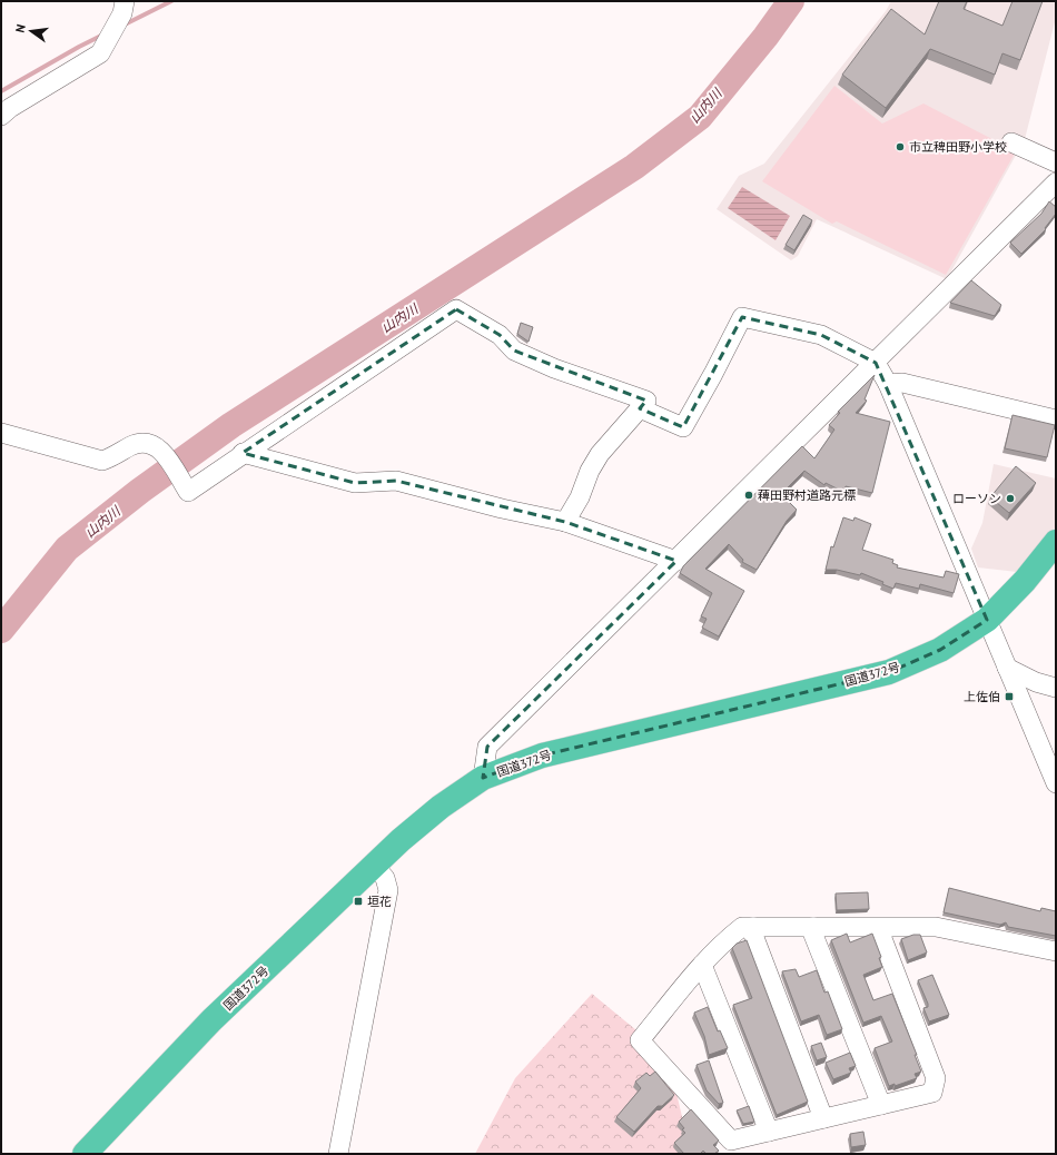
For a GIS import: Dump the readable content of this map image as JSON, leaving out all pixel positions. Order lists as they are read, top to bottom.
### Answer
{
  "streets": {
    "highway": ["国道372号"]
  },
  "water": ["山内川"],
  "places": {
    "other": ["市立稗田野小学校", "薭田野村道路元標", "ローソン"],
    "transit": ["上佐伯", "垣花"]
  },
  "north": "left"
}
